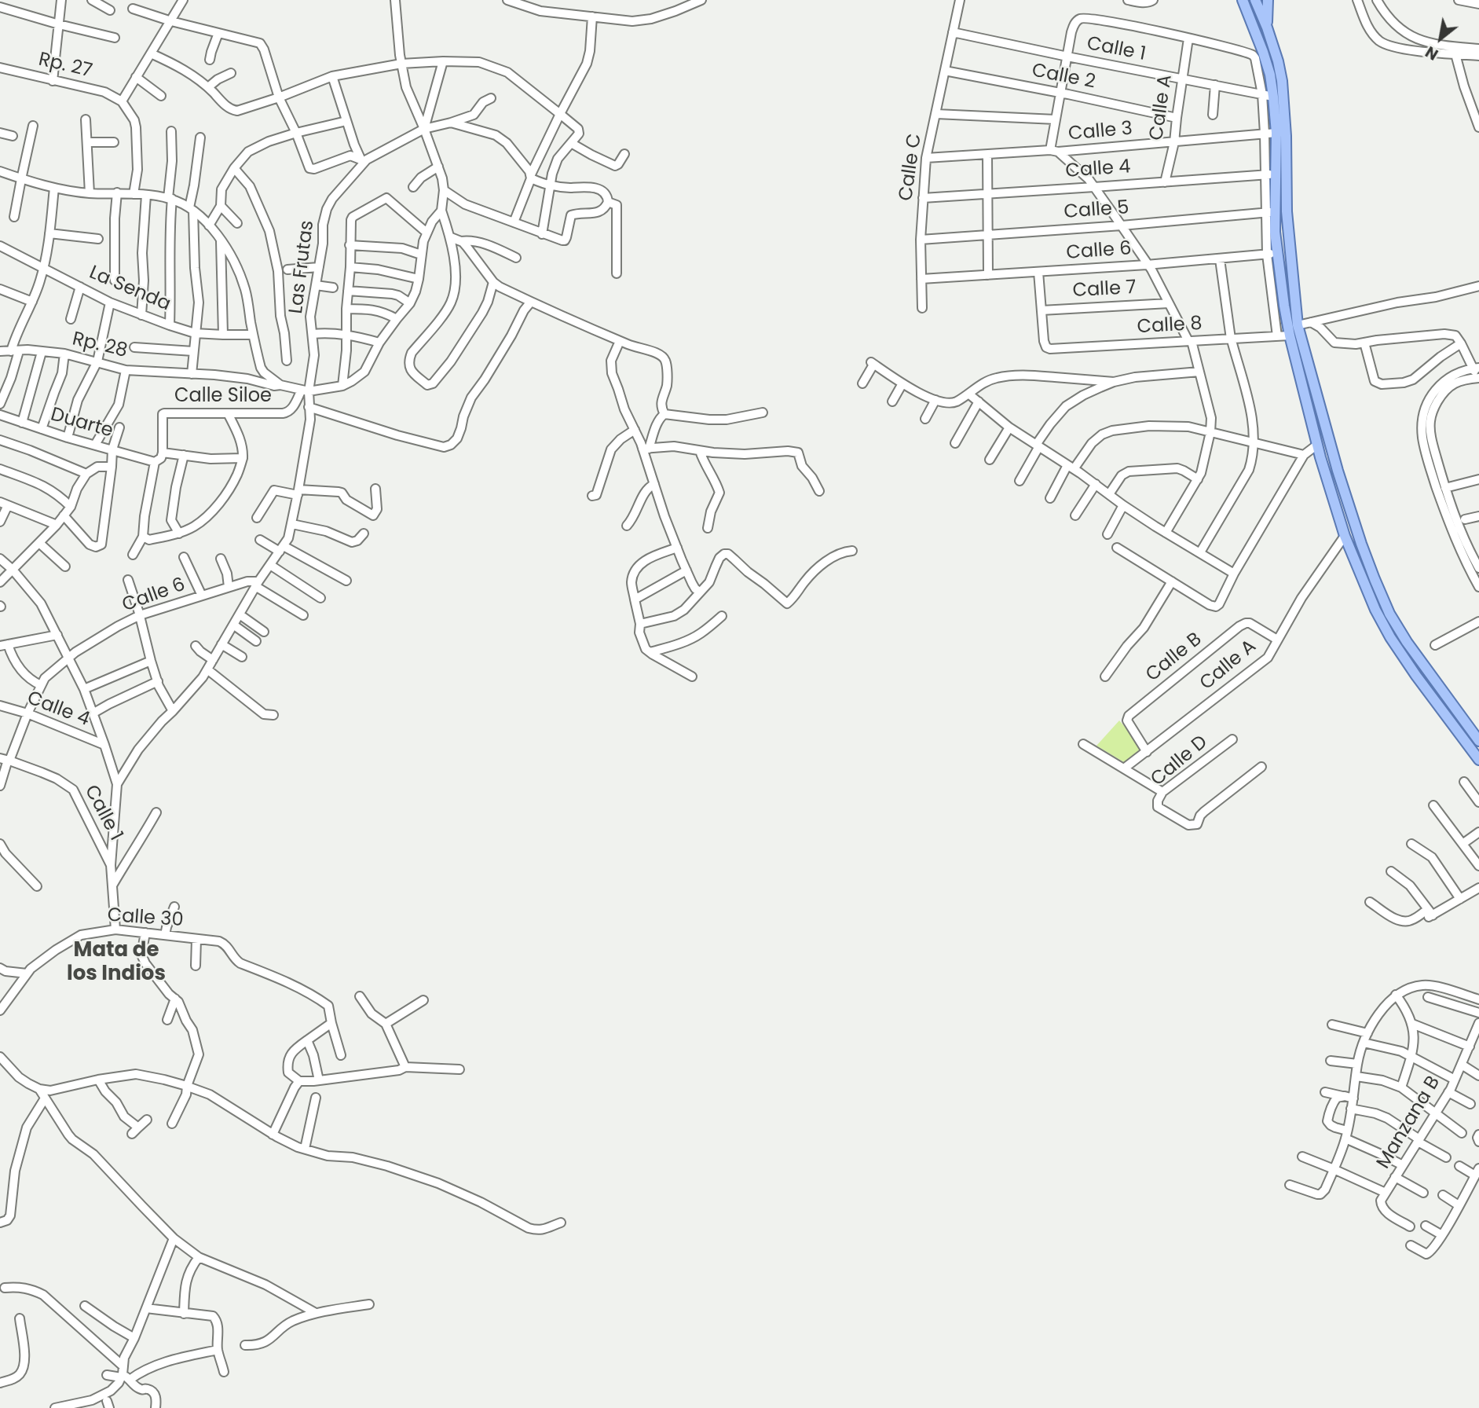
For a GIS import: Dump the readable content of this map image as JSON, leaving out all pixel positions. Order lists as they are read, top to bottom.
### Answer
{
  "streets": {
    "street": [
      "Calle 1",
      "Rp. 27",
      "Calle 2",
      "Calle A",
      "Calle 3",
      "Calle C",
      "Calle 4",
      "Calle 5",
      "Calle 6",
      "Las Frutas",
      "La Senda",
      "Calle 7",
      "Calle 8",
      "Rp. 28",
      "Calle Siloe",
      "Duarte",
      "Calle B",
      "Calle D",
      "Calle 30",
      "Manzana B"
    ]
  },
  "crossings": [
    ["Calle 1", "Calle A"],
    ["Calle 1", "Calle C"],
    ["Calle 1", "Calle 6"],
    ["Calle 1", "Calle 30"],
    ["Calle 2", "Calle A"],
    ["Calle 2", "Calle C"],
    ["Calle A", "Calle 3"],
    ["Calle A", "Calle 4"],
    ["Calle A", "Calle B"],
    ["Calle 3", "Calle C"],
    ["Calle C", "Calle 4"],
    ["Calle C", "Calle 5"],
    ["Calle C", "Calle 6"],
    ["Calle 4", "Calle 6"],
    ["Las Frutas", "Rp. 28"],
    ["Las Frutas", "Calle Siloe"],
    ["Calle 7", "Calle 8"],
    ["Rp. 28", "Calle Siloe"]
  ],
  "districts": ["Mata de los Indios"],
  "north": "bottom left"
}
